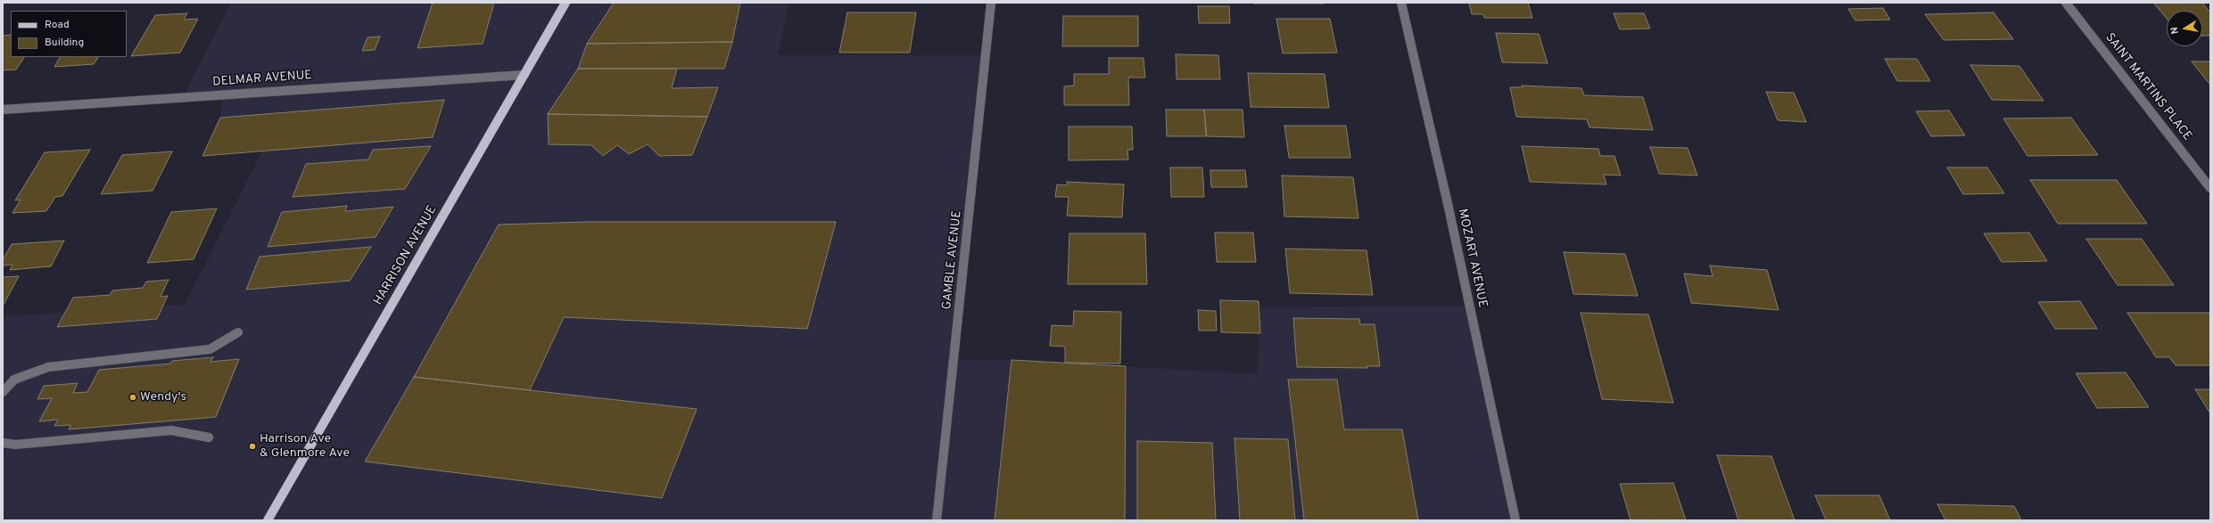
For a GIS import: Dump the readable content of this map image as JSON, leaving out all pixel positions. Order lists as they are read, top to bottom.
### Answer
{
  "streets": {
    "main road": ["HARRISON AVENUE"],
    "street": [
      "DELMAR AVENUE",
      "SAINT MARTINS PLACE",
      "MOZART AVENUE",
      "GAMBLE AVENUE"
    ]
  },
  "crossings": [
    ["DELMAR AVENUE", "HARRISON AVENUE"]
  ],
  "places": ["Wendy's", "Harrison Ave & Glenmore Ave"],
  "legend": ["Road", "Building"],
  "north": "left"
}
